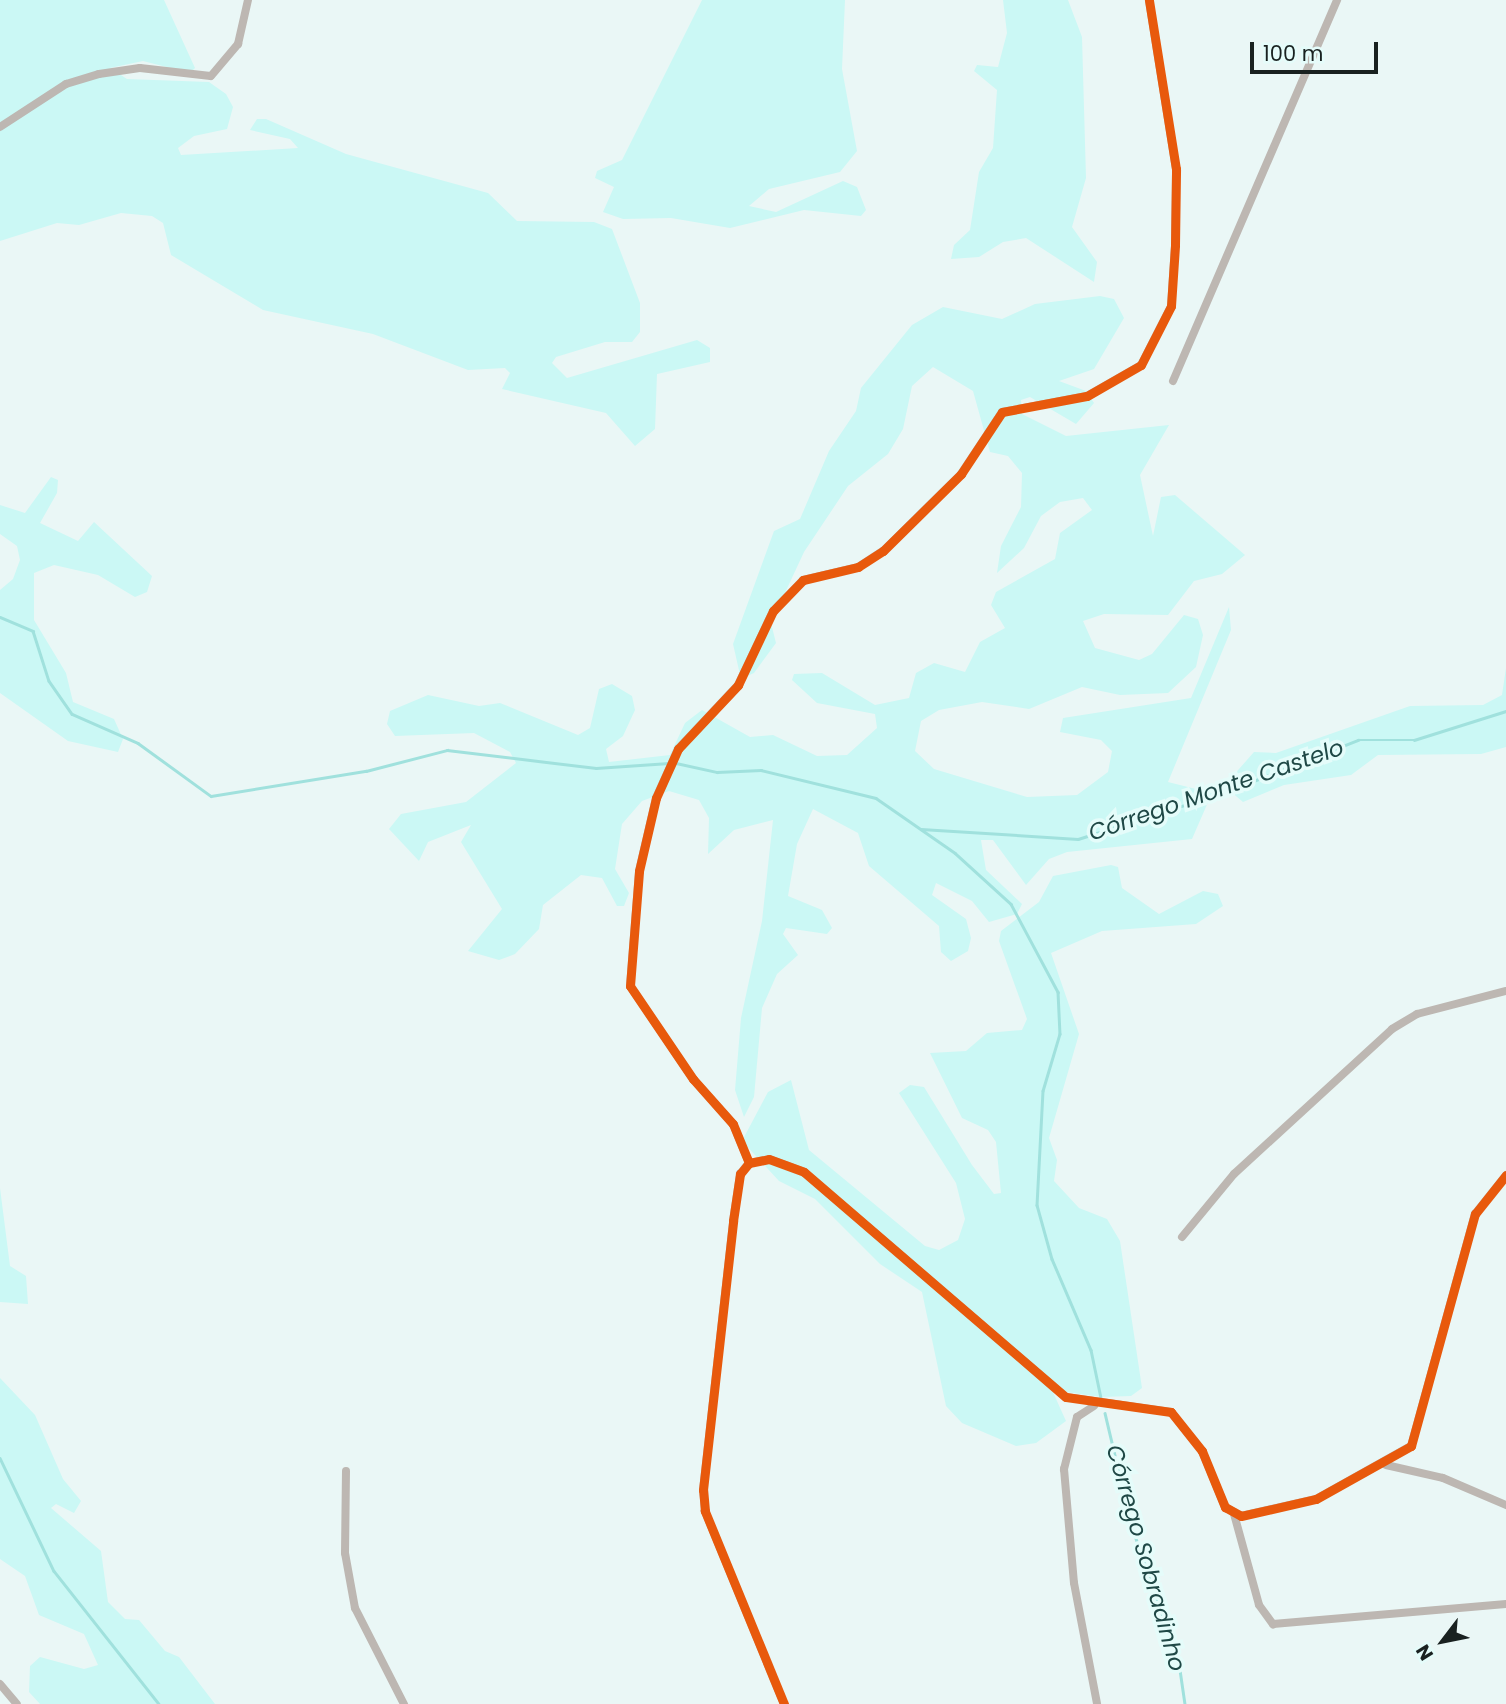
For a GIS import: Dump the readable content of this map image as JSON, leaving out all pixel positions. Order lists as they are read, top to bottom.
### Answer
{
  "water": ["Córrego Monte Castelo", "Córrego Sobradinho"],
  "scale_bar": "100 m",
  "north": "bottom left"
}
